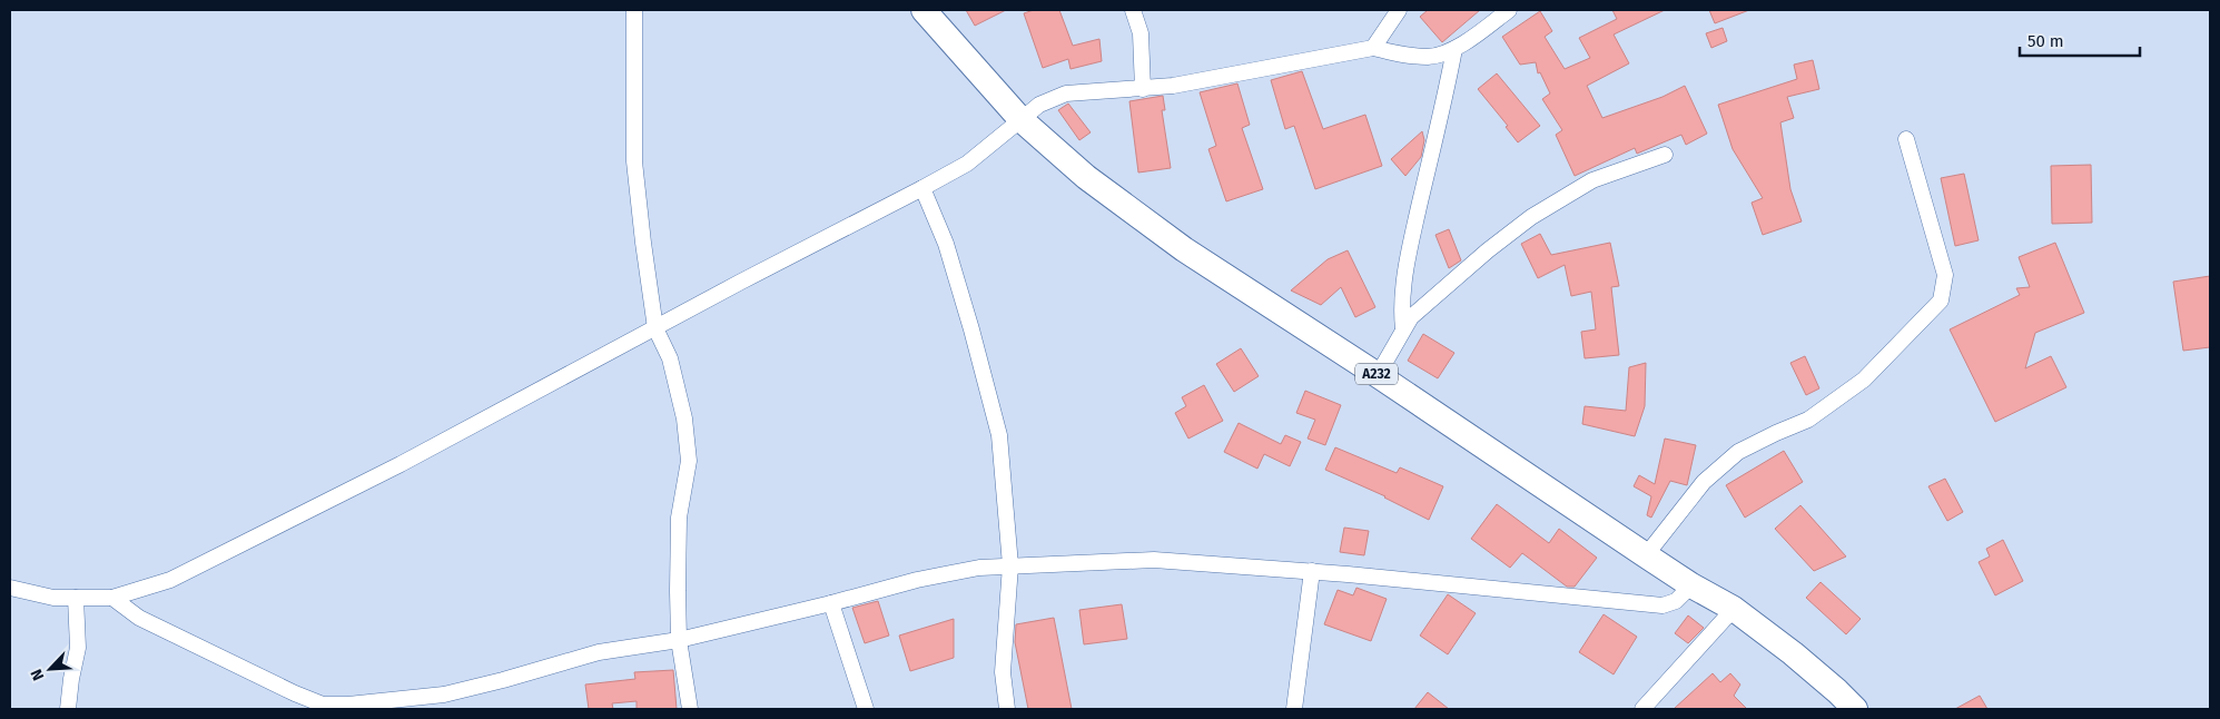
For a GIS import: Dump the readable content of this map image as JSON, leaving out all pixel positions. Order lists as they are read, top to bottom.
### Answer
{
  "streets": {
    "main road": ["A232"]
  },
  "scale_bar": "50 m",
  "north": "bottom left"
}
